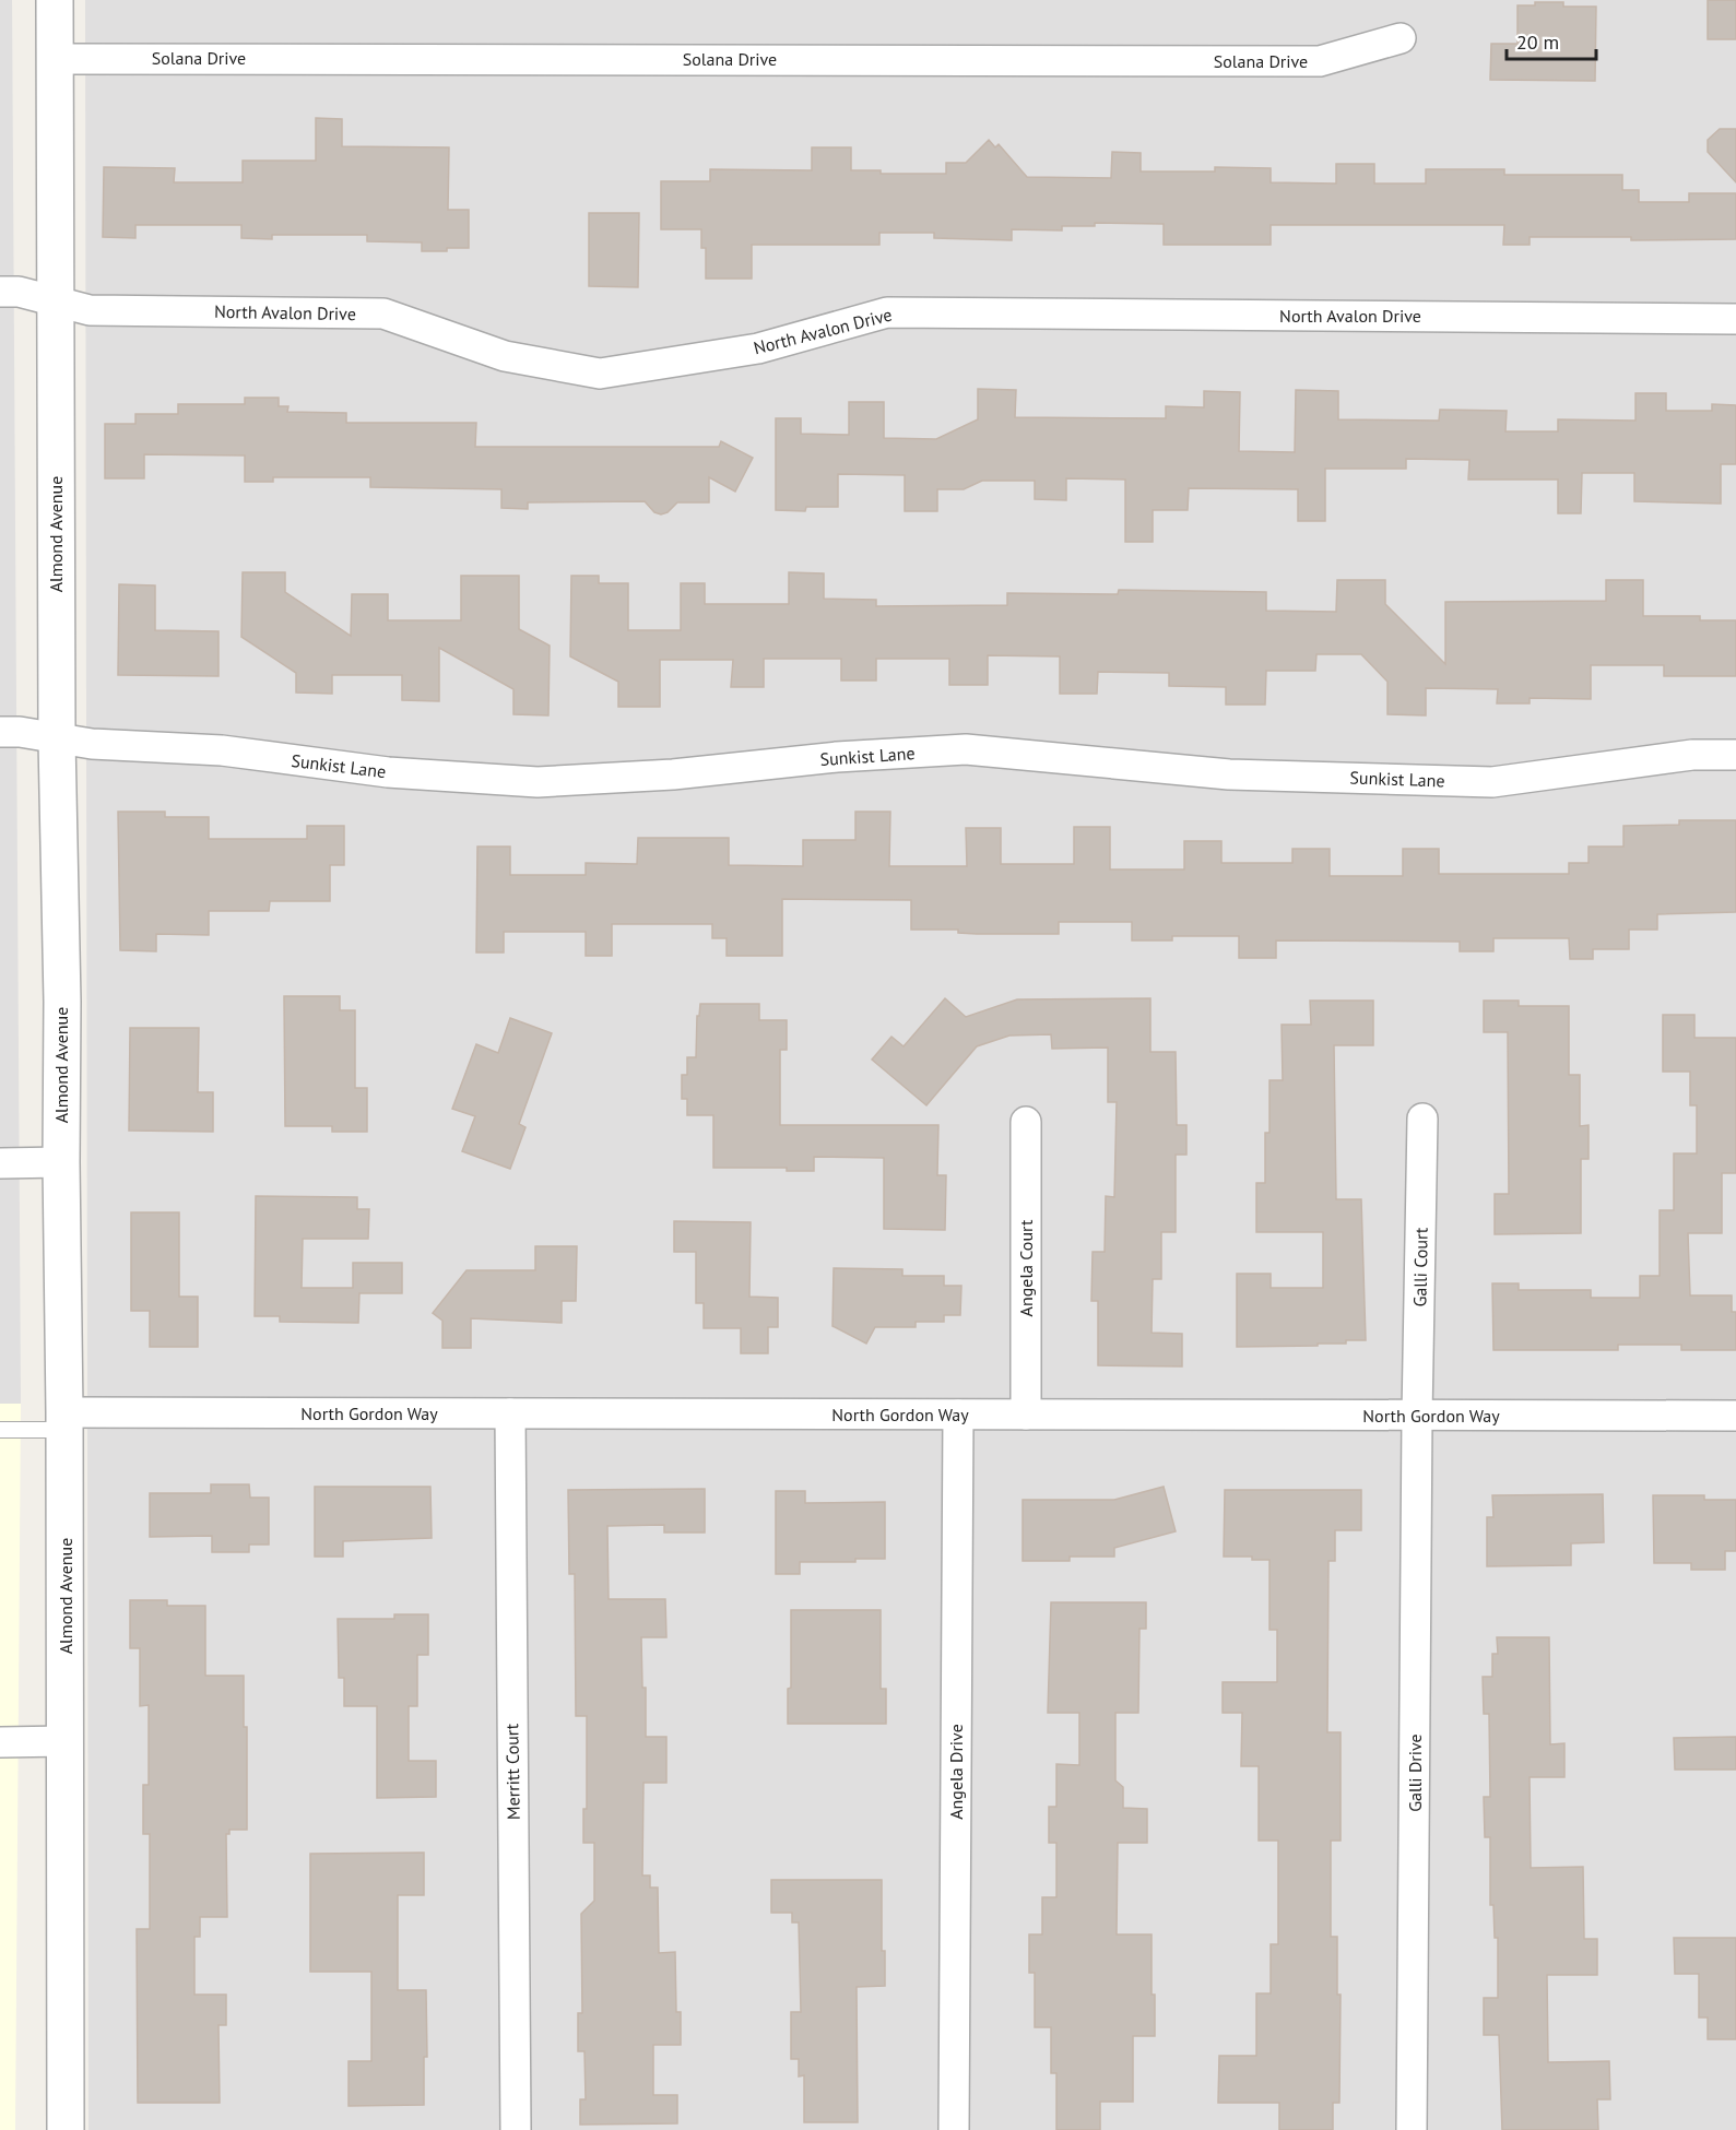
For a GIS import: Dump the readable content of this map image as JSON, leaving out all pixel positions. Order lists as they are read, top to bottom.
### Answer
{
  "streets": {
    "street": [
      "Solana Drive",
      "North Avalon Drive",
      "Almond Avenue",
      "Sunkist Lane",
      "Galli Court",
      "Angela Court",
      "North Gordon Way",
      "Merritt Court",
      "Angela Drive",
      "Galli Drive"
    ]
  },
  "crossings": [
    ["Solana Drive", "Almond Avenue"],
    ["North Avalon Drive", "Almond Avenue"],
    ["Almond Avenue", "Sunkist Lane"],
    ["Almond Avenue", "North Gordon Way"],
    ["Galli Court", "North Gordon Way"],
    ["Galli Court", "Galli Drive"],
    ["Angela Court", "North Gordon Way"],
    ["North Gordon Way", "Merritt Court"],
    ["North Gordon Way", "Angela Drive"],
    ["North Gordon Way", "Galli Drive"]
  ],
  "scale_bar": "20 m"
}
